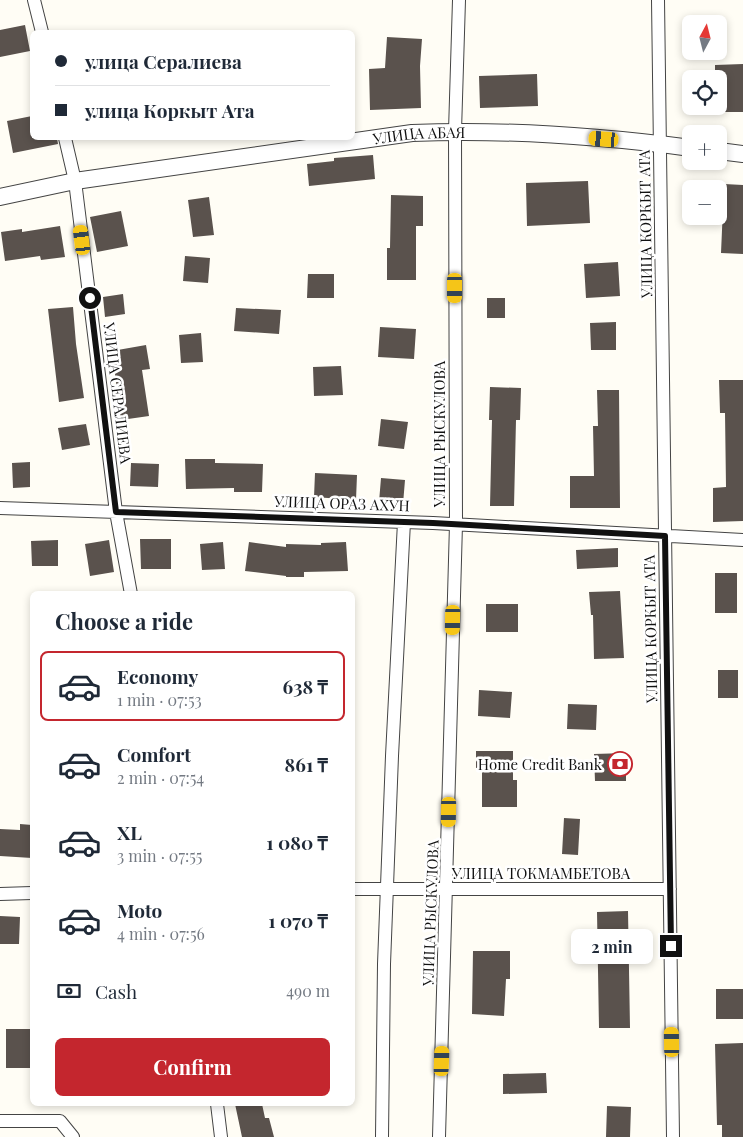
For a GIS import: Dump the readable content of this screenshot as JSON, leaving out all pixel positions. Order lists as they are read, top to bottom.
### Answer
{
  "streets": {
    "street": [
      "УЛИЦА АБАЯ",
      "УЛИЦА КОРКЫТ АТА",
      "УЛИЦА СЕРАЛИЕВА",
      "УЛИЦА РЫСКУЛОВА",
      "УЛИЦА ОРАЗ АХУН",
      "УЛИЦА ТОКМАМБЕТОВА"
    ]
  },
  "crossings": [
    ["УЛИЦА АБАЯ", "УЛИЦА КОРКЫТ АТА"],
    ["УЛИЦА АБАЯ", "УЛИЦА СЕРАЛИЕВА"],
    ["УЛИЦА АБАЯ", "УЛИЦА РЫСКУЛОВА"],
    ["УЛИЦА КОРКЫТ АТА", "УЛИЦА ОРАЗ АХУН"],
    ["УЛИЦА КОРКЫТ АТА", "УЛИЦА ТОКМАМБЕТОВА"],
    ["УЛИЦА СЕРАЛИЕВА", "УЛИЦА ОРАЗ АХУН"],
    ["УЛИЦА РЫСКУЛОВА", "УЛИЦА ОРАЗ АХУН"],
    ["УЛИЦА РЫСКУЛОВА", "УЛИЦА ТОКМАМБЕТОВА"]
  ],
  "places": {
    "bank": ["Home Credit Bank"]
  },
  "north": "top",
  "page": {
    "map_buttons": ["+", "−"],
    "banner": ["улица Сералиева", "улица Коркыт Ата"],
    "heading": "Choose a ride",
    "list": [
      {
        "name": "Economy",
        "note": "1 min · 07:53",
        "value": "638 ₸"
      },
      {
        "name": "Comfort",
        "note": "2 min · 07:54",
        "value": "861 ₸"
      },
      {
        "name": "XL",
        "note": "3 min · 07:55",
        "value": "1 080 ₸"
      },
      {
        "name": "Moto",
        "note": "4 min · 07:56",
        "value": "1 070 ₸"
      }
    ],
    "bubble": "2 min",
    "pay": ["Cash", "490 m"],
    "buttons": "Confirm"
  }
}
